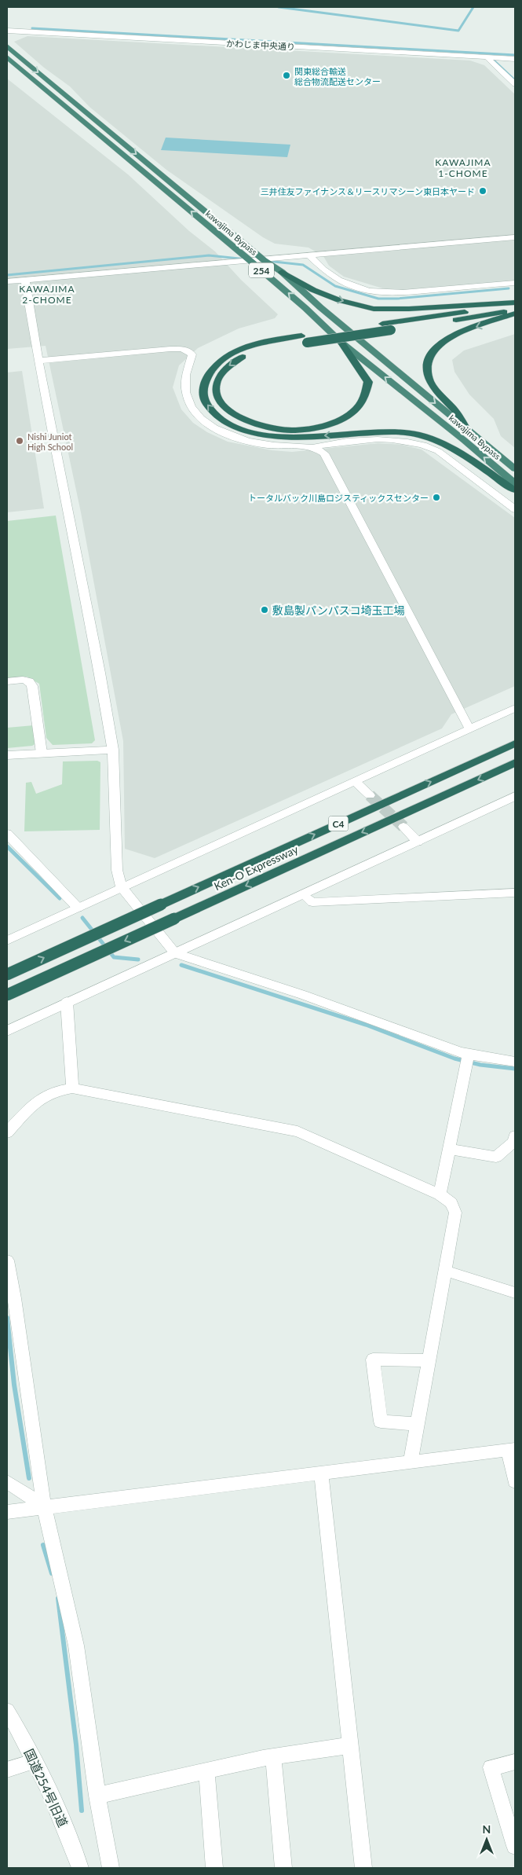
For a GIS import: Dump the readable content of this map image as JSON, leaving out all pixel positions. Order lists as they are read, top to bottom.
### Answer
{
  "streets": {
    "highway": [
      "kawajima Bypass",
      "254",
      "C4",
      "Ken-O Expressway"
    ],
    "street": ["かわじま中央通り", "国道254号旧道"]
  },
  "districts": ["KAWAJIMA 1-CHOME", "KAWAJIMA 2-CHOME"],
  "places": [
    "関東総合輸送 総合物流配送センター",
    "三井住友ファイナンス＆リースリマシーン東日本ヤード",
    "Nishi Juniot High School",
    "トータルバック川島ロジスティックスセンター",
    "敷島製パンパスコ埼玉工場"
  ],
  "north": "top"
}
